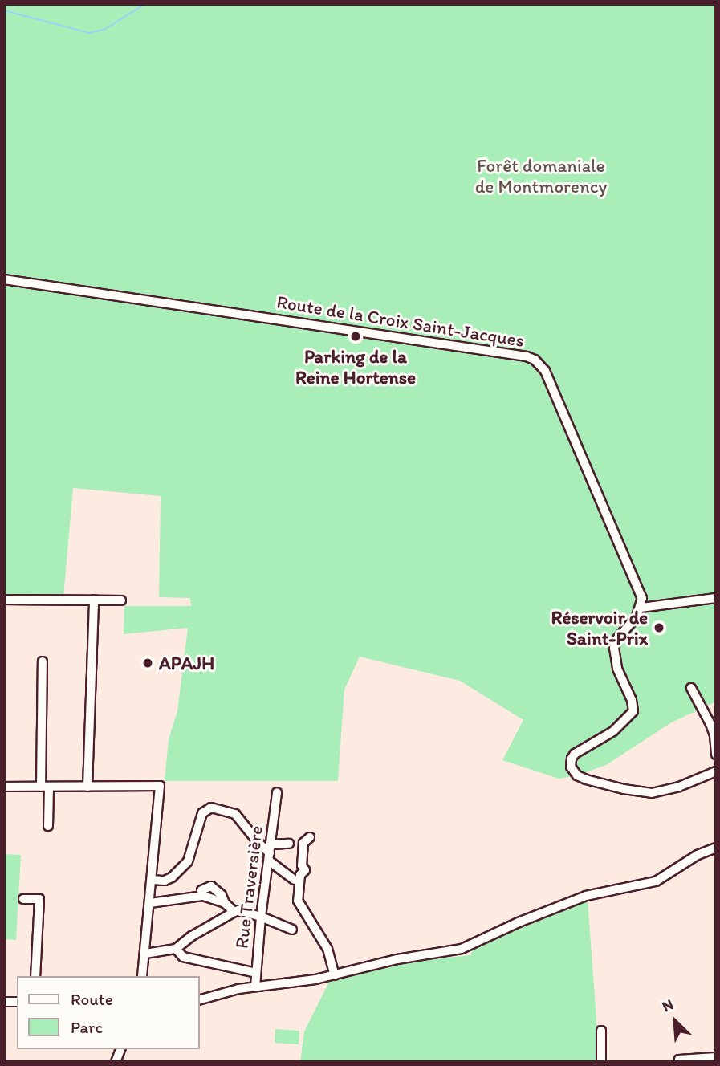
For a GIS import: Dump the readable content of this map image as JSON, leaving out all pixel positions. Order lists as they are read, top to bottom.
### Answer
{
  "streets": {
    "street": ["Route de la Croix Saint-Jacques", "Rue Traversière"]
  },
  "parks": ["Forêt domaniale de Montmorency"],
  "places": ["Parking de la Reine Hortense", "Réservoir de Saint-Prix", "APAJH"],
  "legend": ["Route", "Parc"],
  "north": "top left"
}
